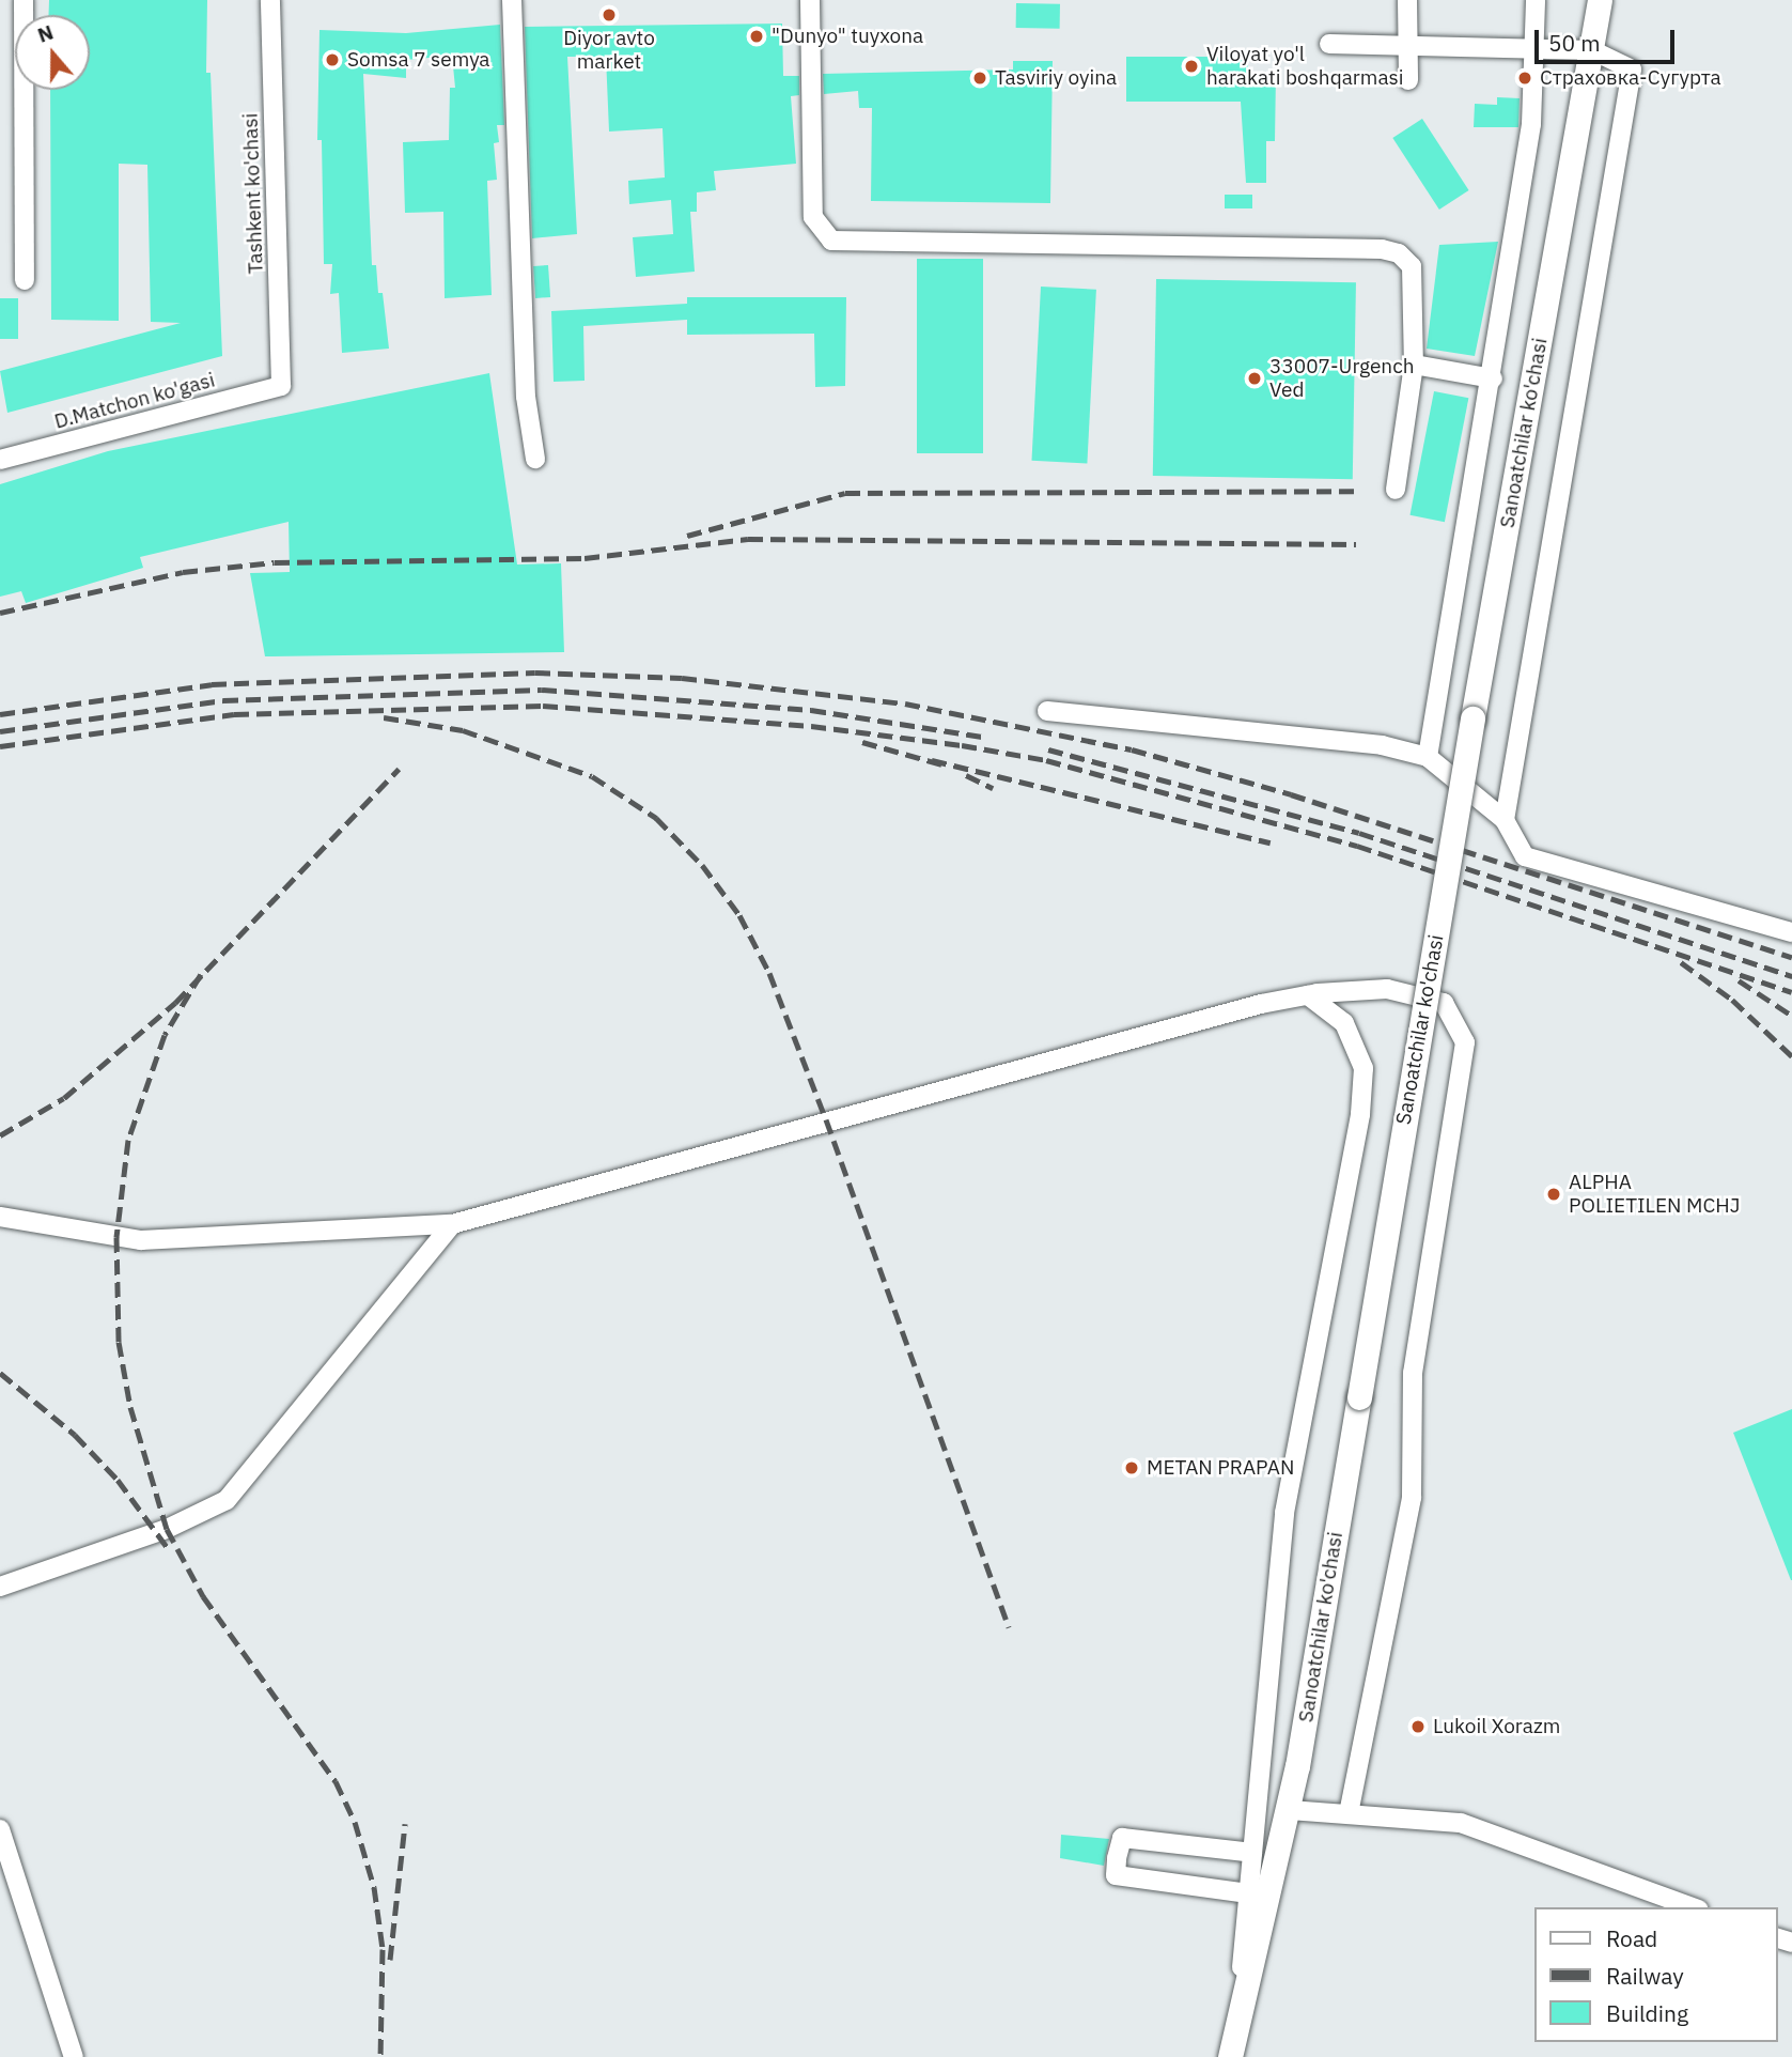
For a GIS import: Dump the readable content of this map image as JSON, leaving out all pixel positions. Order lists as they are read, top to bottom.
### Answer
{
  "streets": {
    "main road": ["Sanoatchilar ko'chasi"],
    "street": ["Tashkent ko'chasi", "D.Matchon ko'gasi"]
  },
  "crossings": [
    ["Tashkent ko'chasi", "D.Matchon ko'gasi"]
  ],
  "places": [
    "Diyor avto market",
    "\"Dunyo\" tuyxona",
    "Somsa 7 semya",
    "Viloyat yo'l harakati boshqarmasi",
    "Tasviriy oyina",
    "Страховка-Сугурта",
    "33007-Urgench Ved",
    "ALPHA POLIETILEN MCHJ",
    "METAN PRAPAN",
    "Lukoil Xorazm"
  ],
  "legend": ["Road", "Railway", "Building"],
  "scale_bar": "50 m",
  "north": "top"
}
